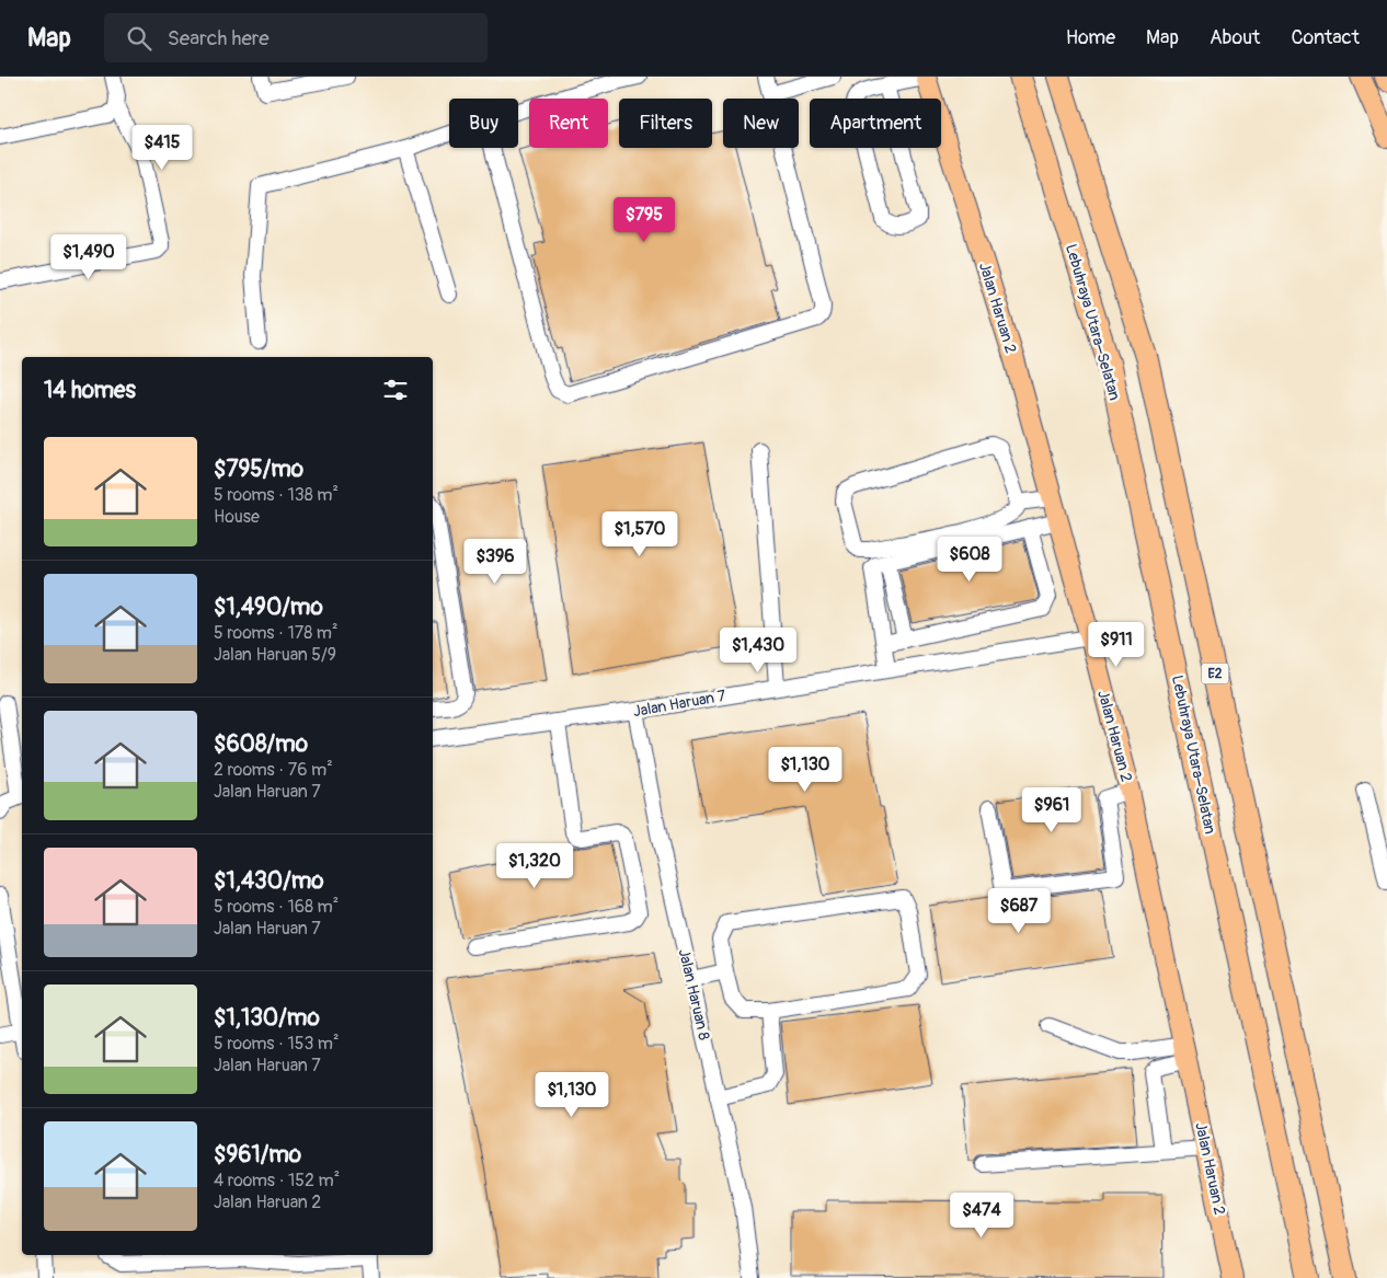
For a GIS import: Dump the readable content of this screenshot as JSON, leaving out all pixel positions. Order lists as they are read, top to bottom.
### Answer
{
  "streets": {
    "highway": ["Lebuhraya Utara–Selatan", "E2"],
    "main road": ["Jalan Haruan 2"],
    "street": ["Jalan Haruan 7", "Jalan Haruan 8"]
  },
  "crossings": [
    ["Jalan Haruan 2", "Jalan Haruan 7"],
    ["Jalan Haruan 7", "Jalan Haruan 8"]
  ],
  "page": {
    "header": "Map",
    "search": "Search here",
    "nav": [
      "Home",
      "Map",
      "About",
      "Contact"
    ],
    "chip": [
      "Buy",
      "Rent",
      "Filters",
      "New",
      "Apartment"
    ],
    "price": [
      "$415",
      "$795",
      "$1,490",
      "$1,570",
      "$608",
      "$396",
      "$911",
      "$1,430",
      "$1,130",
      "$961",
      "$1,320",
      "$687",
      "$1,130",
      "$474"
    ],
    "heading": "14 homes",
    "list": [
      {
        "name": "$795/mo",
        "note": "5 rooms · 138 m² · House"
      },
      {
        "name": "$1,490/mo",
        "note": "5 rooms · 178 m² · Jalan Haruan 5/9"
      },
      {
        "name": "$608/mo",
        "note": "2 rooms · 76 m² · Jalan Haruan 7"
      },
      {
        "name": "$1,430/mo",
        "note": "5 rooms · 168 m² · Jalan Haruan 7"
      },
      {
        "name": "$1,130/mo",
        "note": "5 rooms · 153 m² · Jalan Haruan 7"
      },
      {
        "name": "$961/mo",
        "note": "4 rooms · 152 m² · Jalan Haruan 2"
      }
    ]
  }
}
